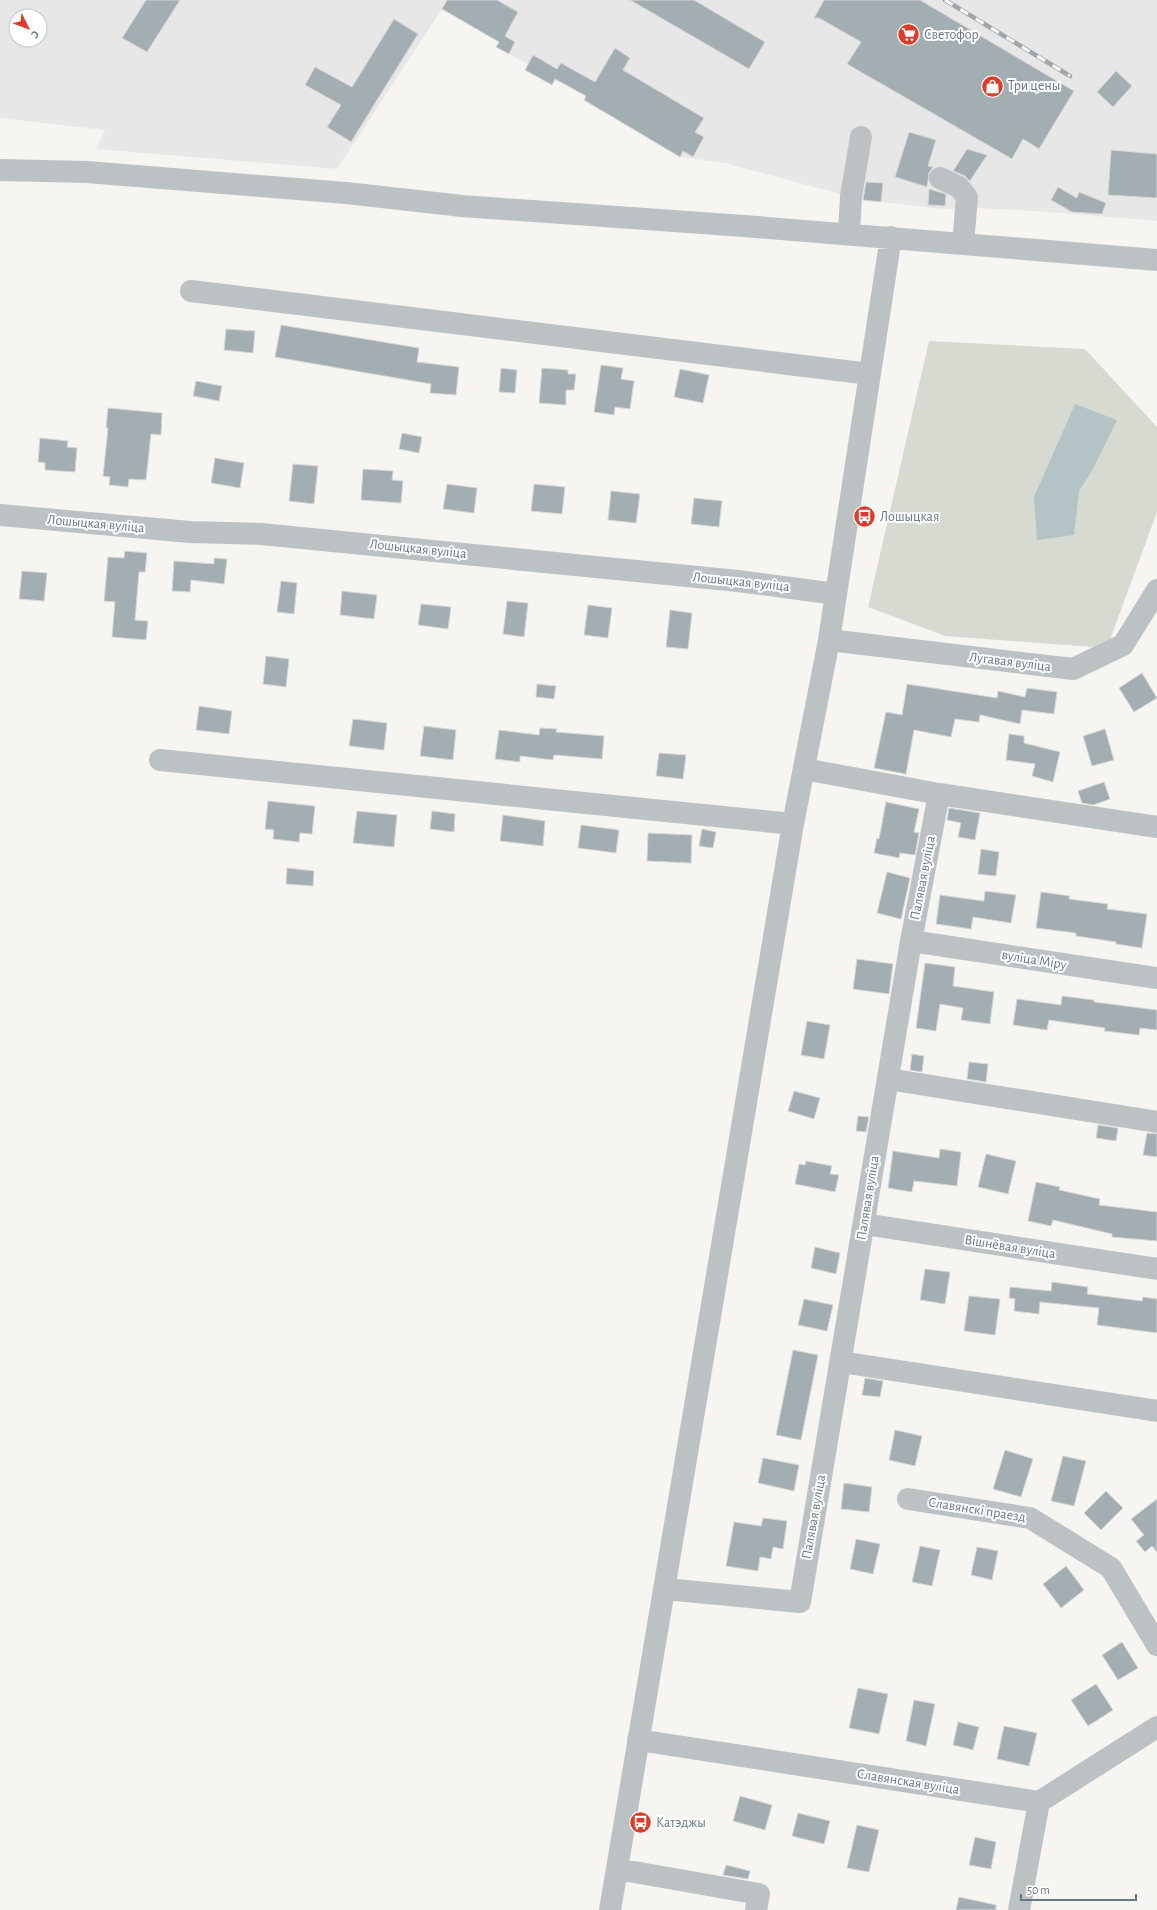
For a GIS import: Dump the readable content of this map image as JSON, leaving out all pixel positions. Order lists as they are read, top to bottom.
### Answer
{
  "streets": {
    "street": [
      "Лошыцкая вуліца",
      "Лугавая вуліца",
      "Палявая вуліца",
      "вуліца Міру",
      "Вішнёвая вуліца",
      "Славянскі праезд",
      "Славянская вуліца"
    ]
  },
  "crossings": [
    ["Палявая вуліца", "вуліца Міру"],
    ["Палявая вуліца", "Вішнёвая вуліца"]
  ],
  "places": {
    "supermarket": ["Светофор"],
    "shop": ["Три цены"],
    "bus stop": ["Лошыцкая", "Катэджы"]
  },
  "scale_bar": "50 m",
  "north": "bottom right"
}
